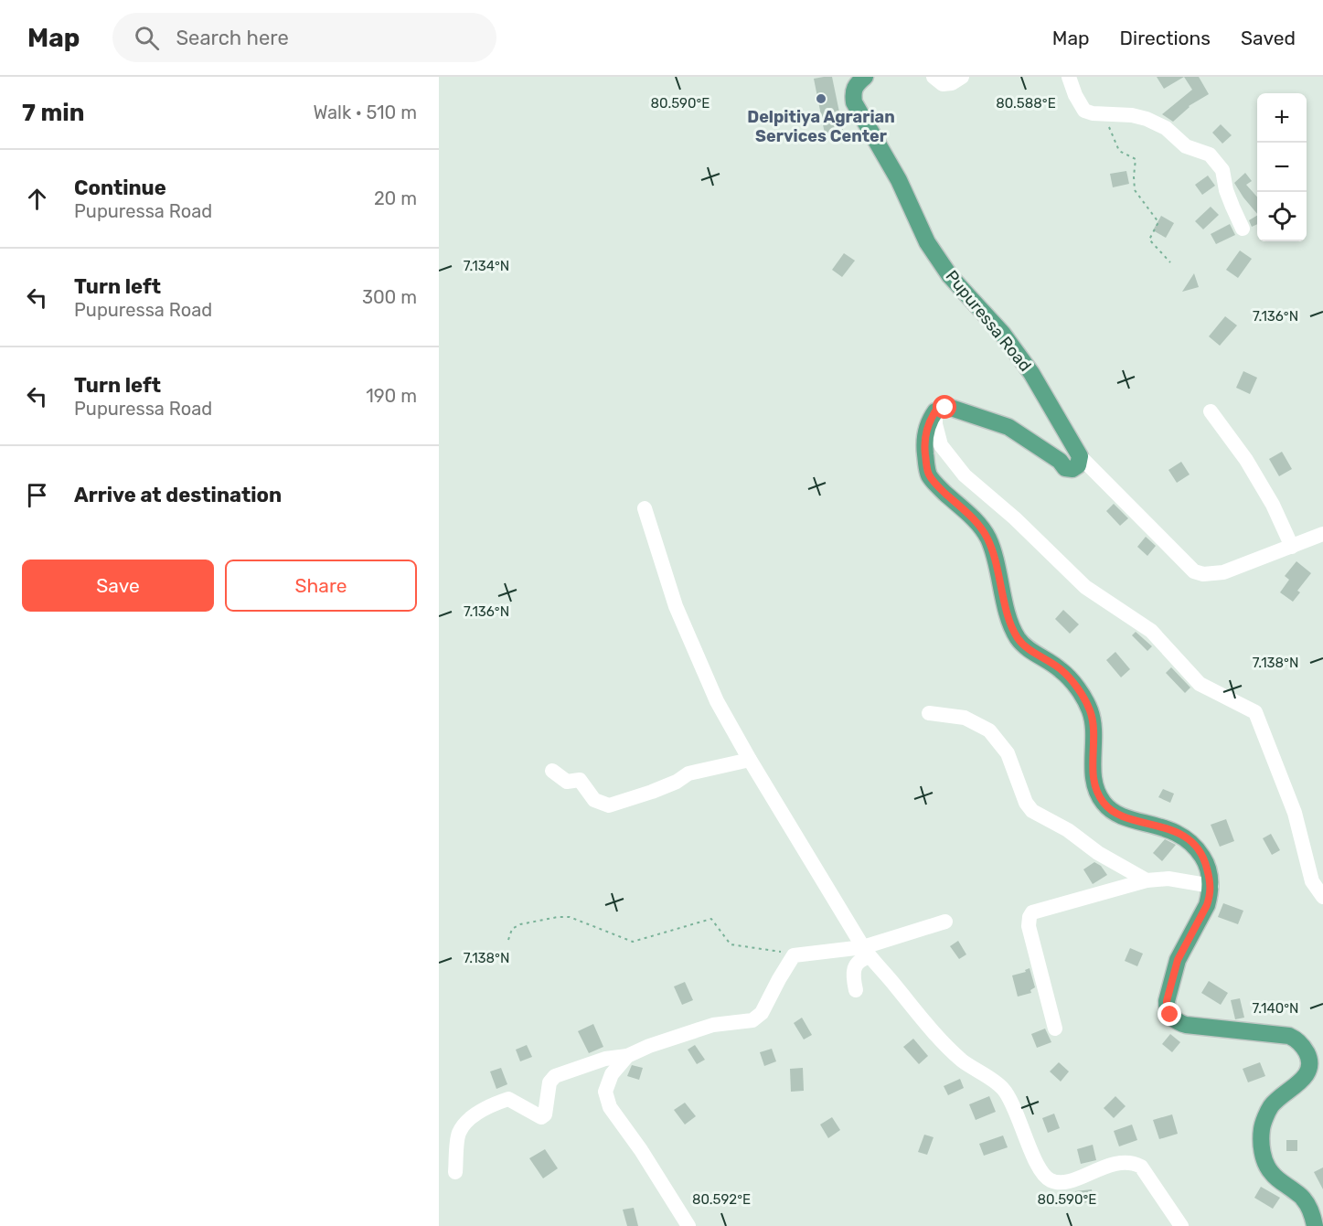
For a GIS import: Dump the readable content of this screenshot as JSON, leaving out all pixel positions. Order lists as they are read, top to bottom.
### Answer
{
  "streets": {
    "main road": ["Pupuressa Road"]
  },
  "places": ["Delpitiya Agrarian Services Center"],
  "page": {
    "header": "Map",
    "search": "Search here",
    "nav": ["Map", "Directions", "Saved"],
    "heading": ["7 min", "Walk · 510 m"],
    "map_buttons": ["+", "−"],
    "list": [
      ["Continue", "Pupuressa Road", "20 m"],
      ["Turn left", "Pupuressa Road", "300 m"],
      ["Turn left", "Pupuressa Road", "190 m"],
      "Arrive at destination"
    ],
    "buttons": ["Save", "Share"]
  },
  "coordinates": [
    "80.590°E",
    "80.588°E",
    "7.134°N",
    "7.136°N",
    "7.138°N",
    "7.140°N",
    "80.592°E"
  ]
}
